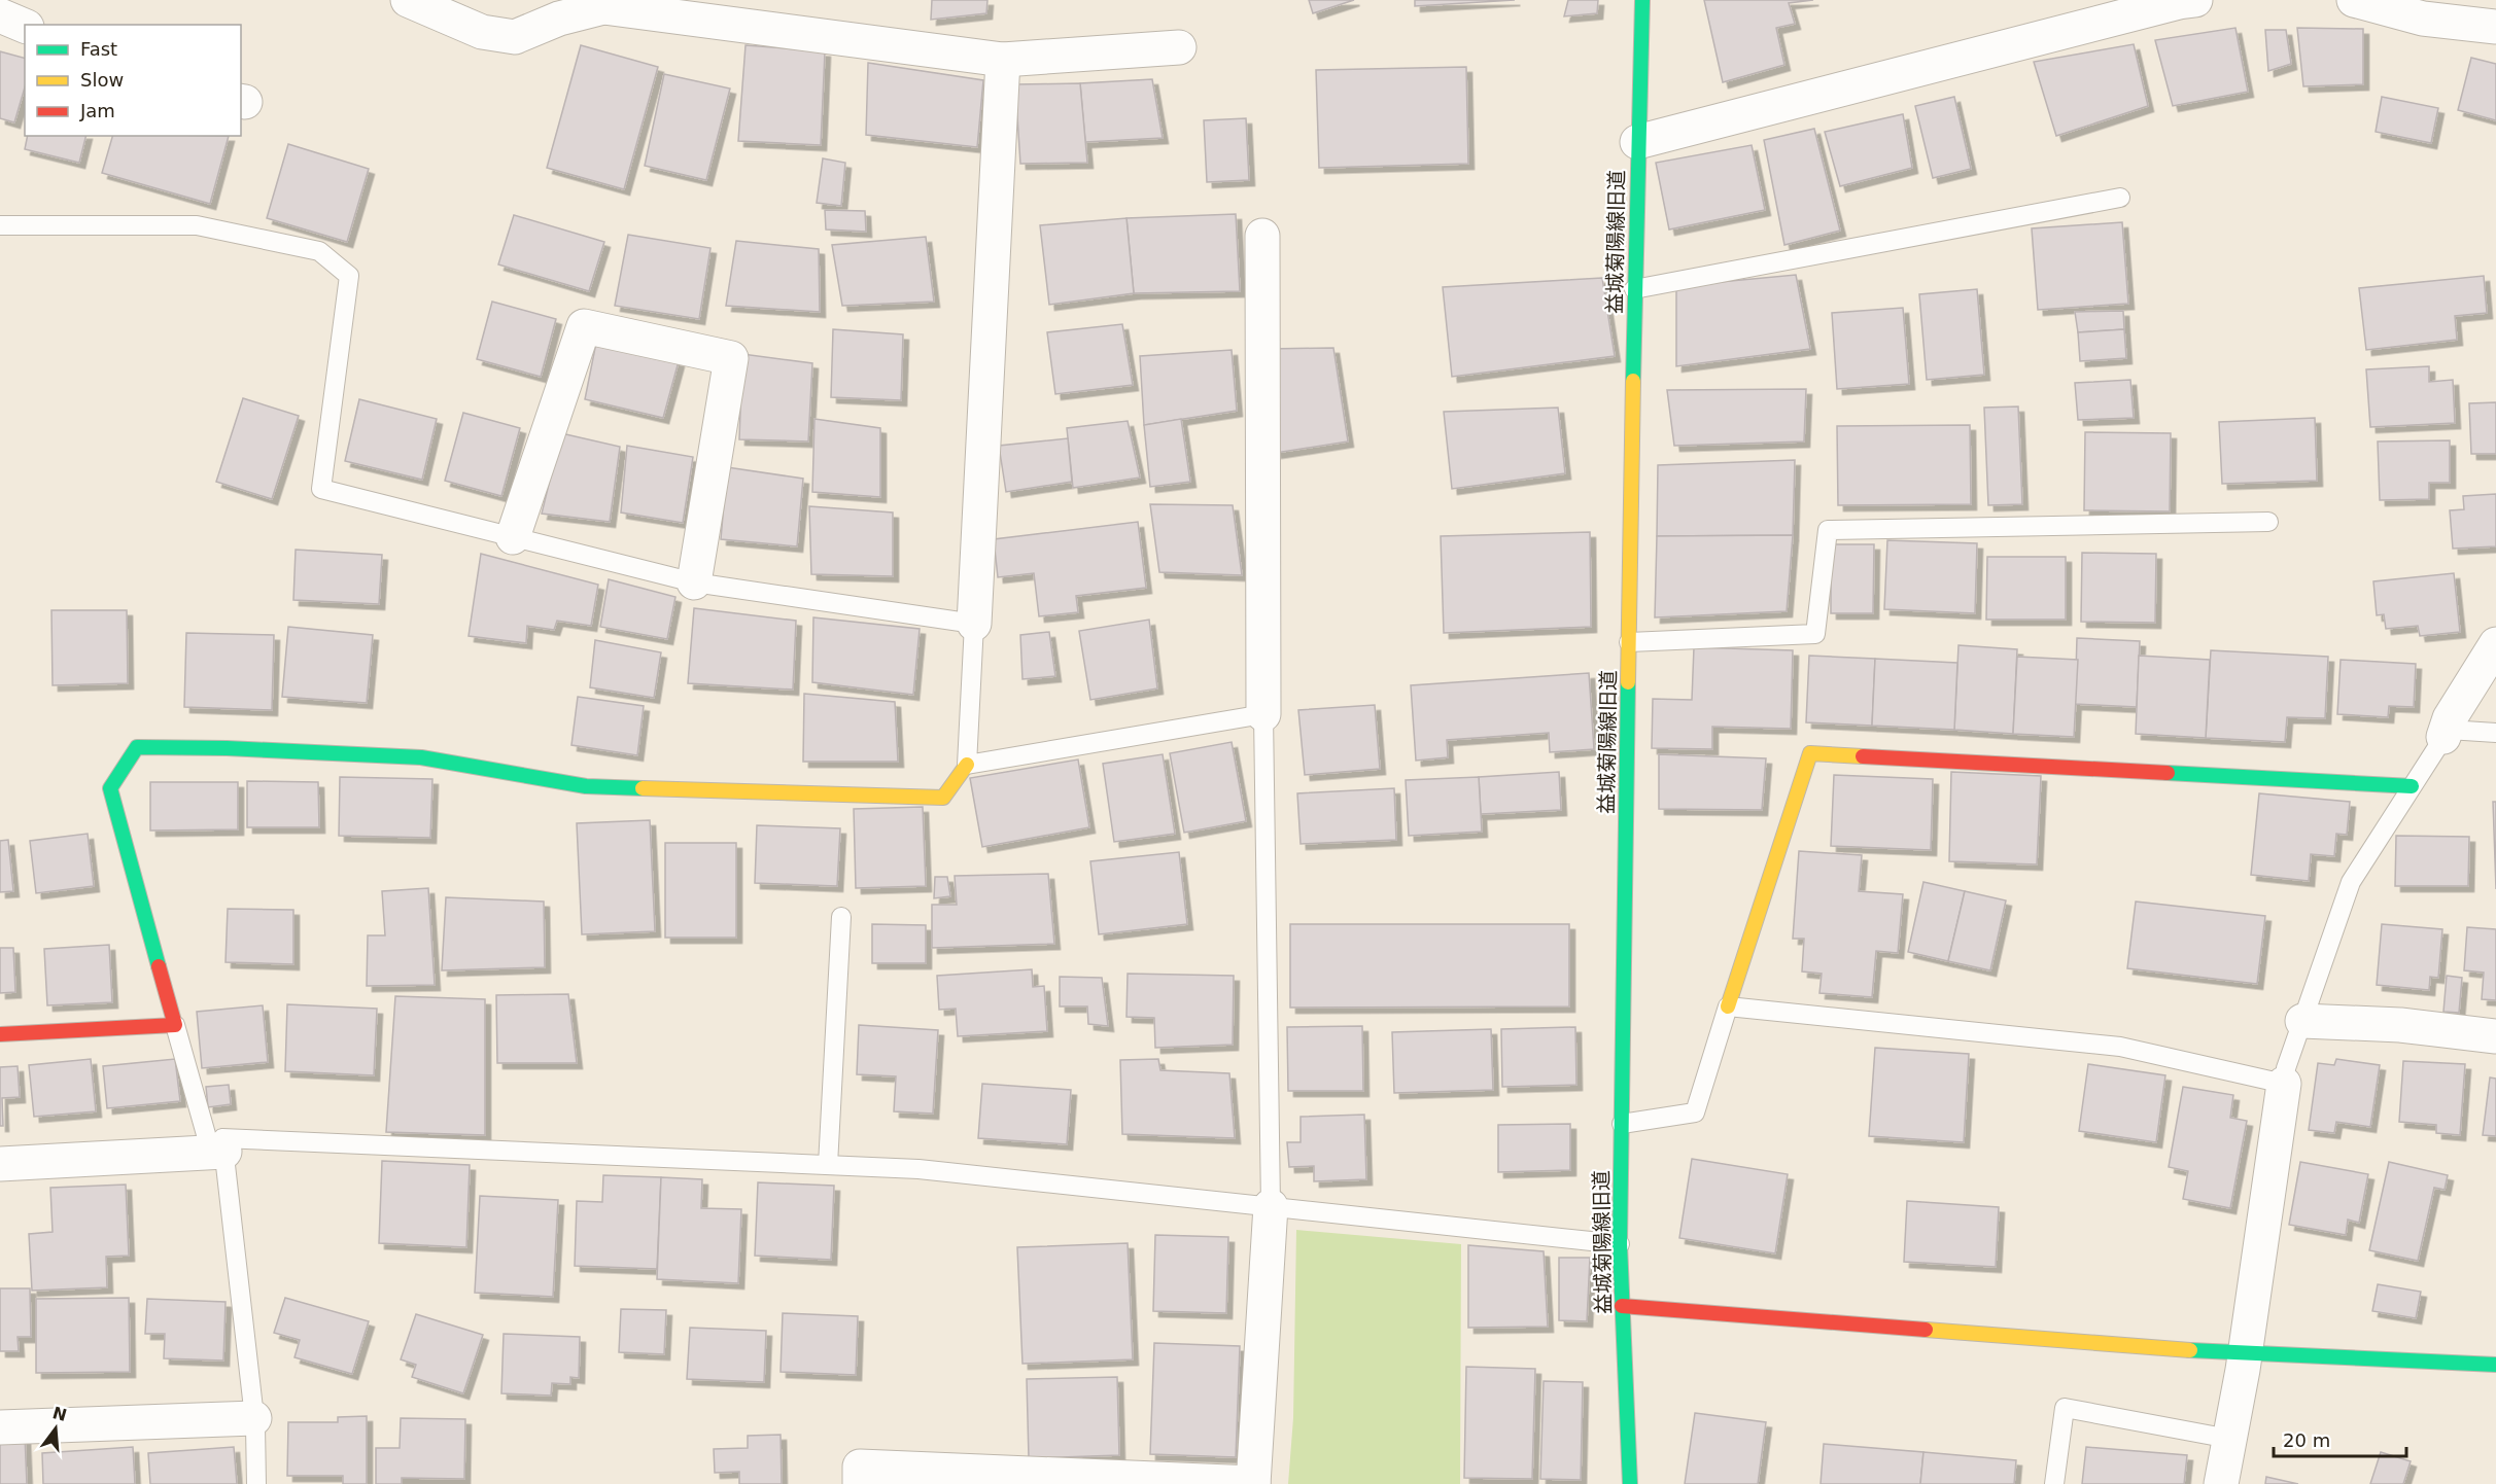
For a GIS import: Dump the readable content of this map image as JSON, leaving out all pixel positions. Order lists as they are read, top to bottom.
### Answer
{
  "streets": {
    "street": ["益城菊陽線旧道"]
  },
  "legend": ["Fast", "Slow", "Jam"],
  "scale_bar": "20 m",
  "north": "top"
}
